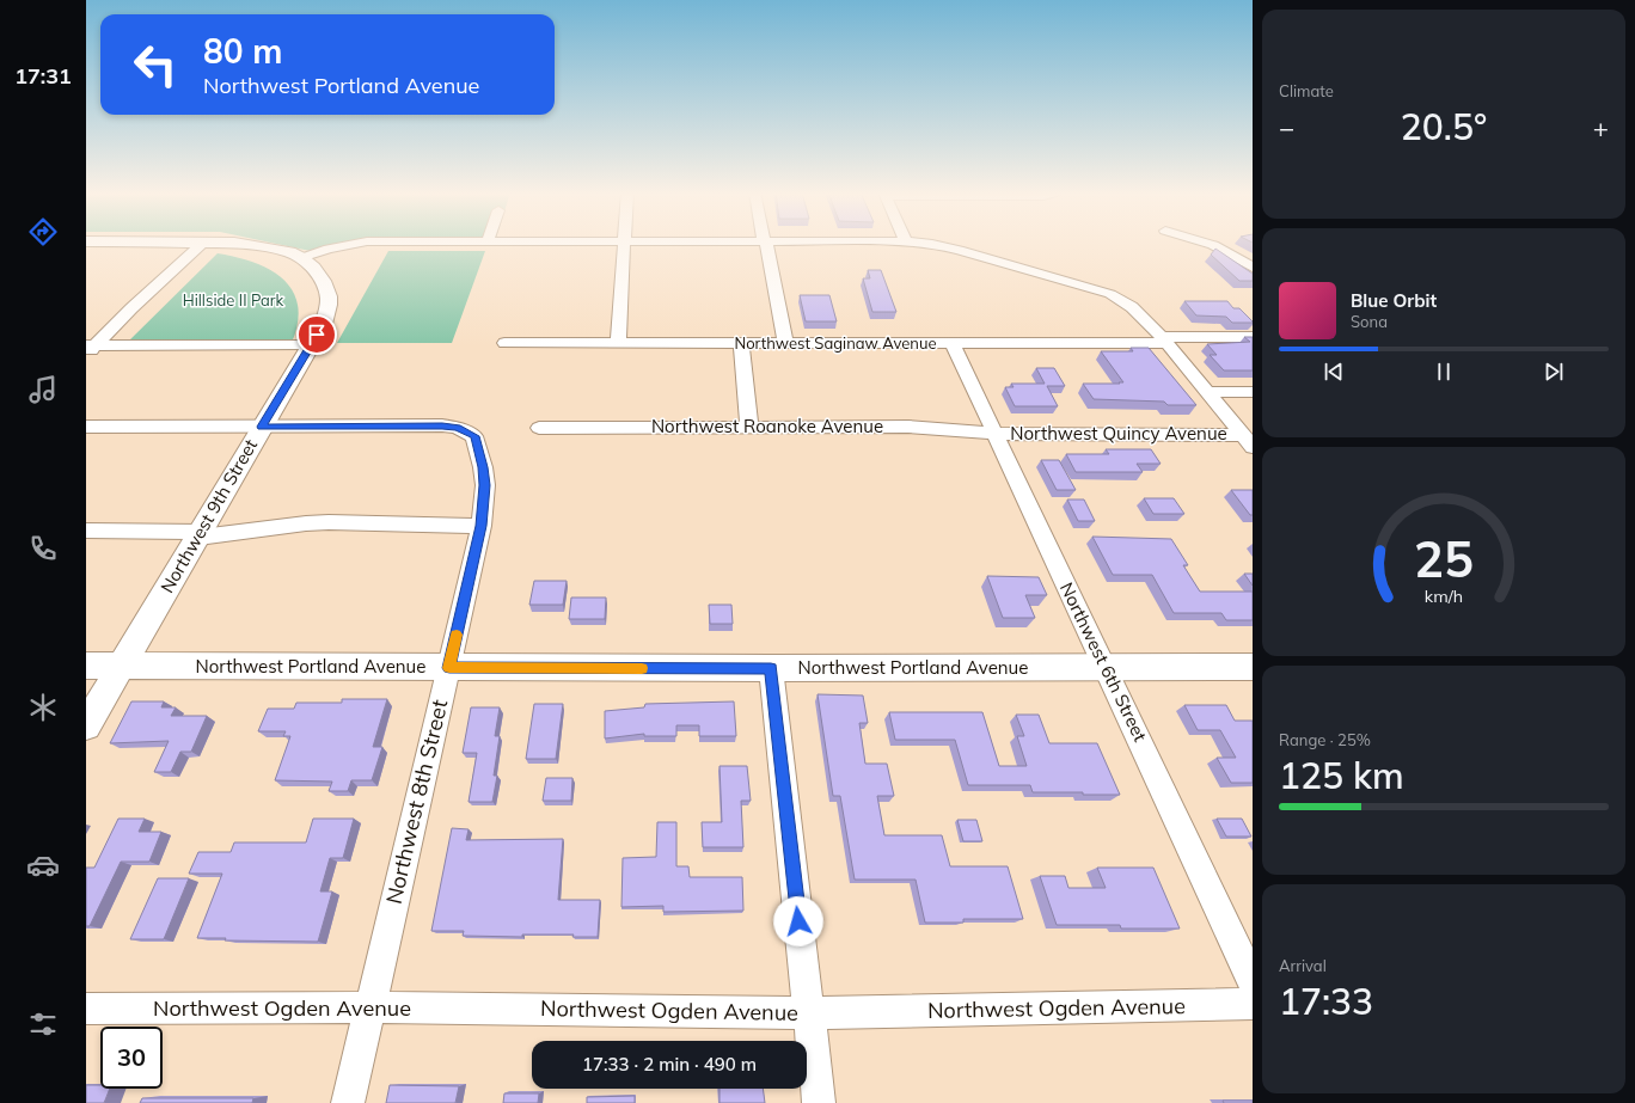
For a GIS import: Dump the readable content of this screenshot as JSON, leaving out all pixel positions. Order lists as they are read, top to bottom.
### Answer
{
  "streets": {
    "street": [
      "Northwest Saginaw Avenue",
      "Northwest Roanoke Avenue",
      "Northwest Quincy Avenue",
      "Northwest 9th Street",
      "Northwest 6th Street",
      "Northwest Portland Avenue",
      "Northwest 8th Street",
      "Northwest Ogden Avenue"
    ]
  },
  "crossings": [
    ["Northwest Saginaw Avenue", "Northwest 6th Street"],
    ["Northwest Roanoke Avenue", "Northwest Quincy Avenue"],
    ["Northwest Roanoke Avenue", "Northwest 6th Street"],
    ["Northwest Quincy Avenue", "Northwest 6th Street"],
    ["Northwest 9th Street", "Northwest Portland Avenue"],
    ["Northwest 9th Street", "Northwest 8th Street"],
    ["Northwest 6th Street", "Northwest Portland Avenue"],
    ["Northwest Portland Avenue", "Northwest 8th Street"],
    ["Northwest 8th Street", "Northwest Ogden Avenue"]
  ],
  "parks": ["Hillside II Park"],
  "page": {
    "tabs": "17:31",
    "tile": [
      "Climate",
      ["Range · 25%", "125 km"],
      ["Arrival", "17:33"]
    ],
    "turn": ["80 m", "Northwest Portland Avenue"],
    "heat": ["−", "20.5°", "+"],
    "song": ["Blue Orbit", "Sona"],
    "limit": "30",
    "trip": "17:33 · 2 min · 490 m",
    "gauge": ["25", "km/h"]
  }
}
